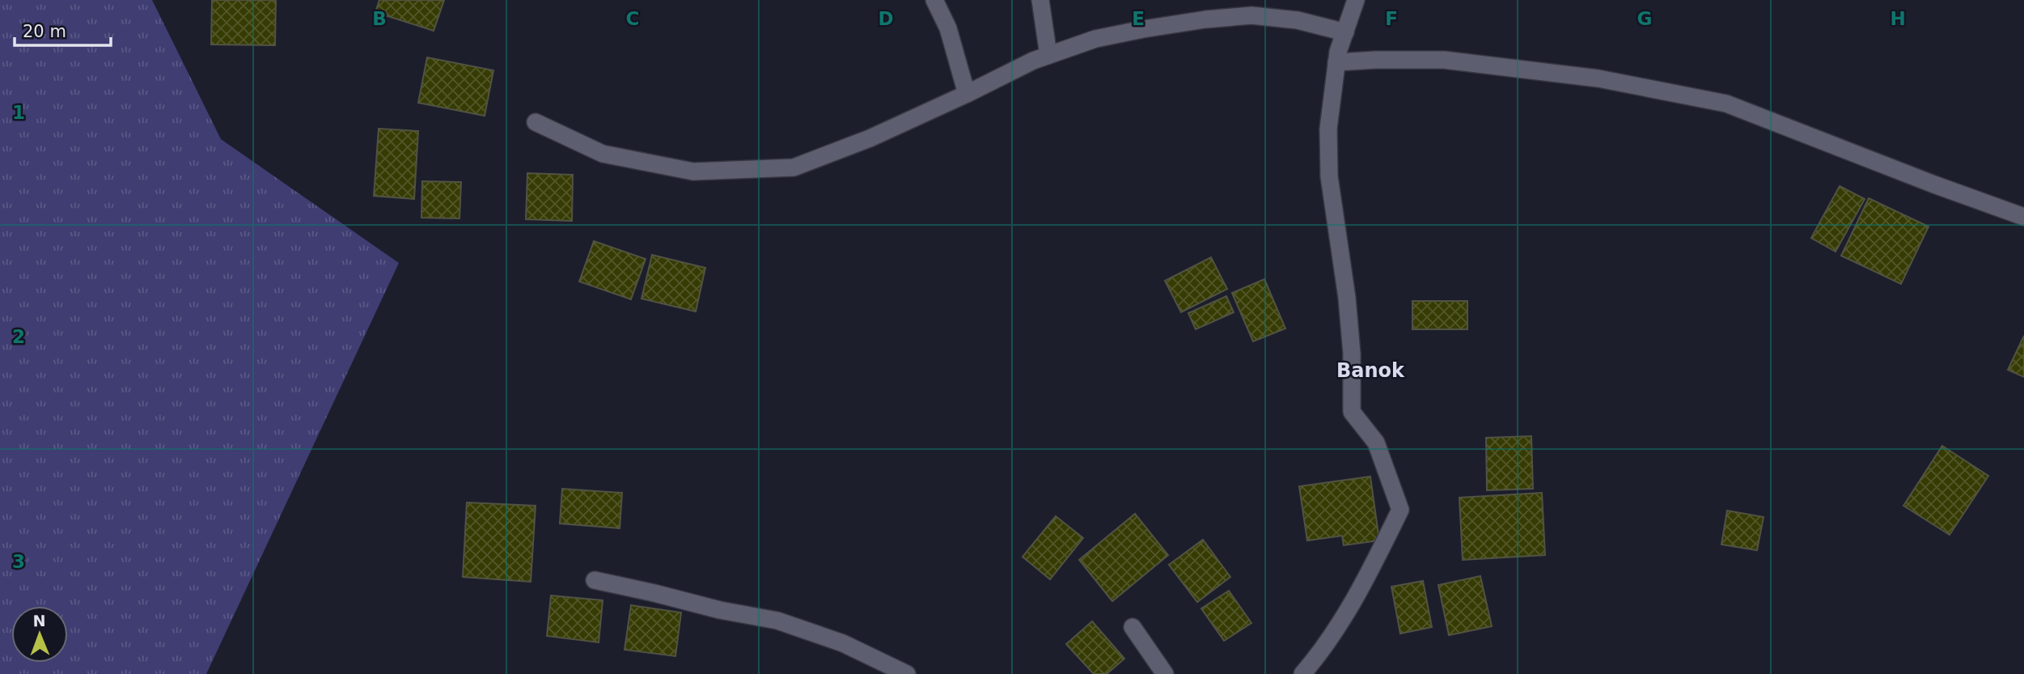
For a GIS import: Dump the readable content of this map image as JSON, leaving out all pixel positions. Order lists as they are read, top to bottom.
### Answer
{
  "districts": ["Banok"],
  "scale_bar": "20 m",
  "north": "top",
  "grid": {
    "columns": [
      "B",
      "C",
      "D",
      "E",
      "F",
      "G",
      "H"
    ],
    "rows": ["1", "2", "3"]
  }
}
